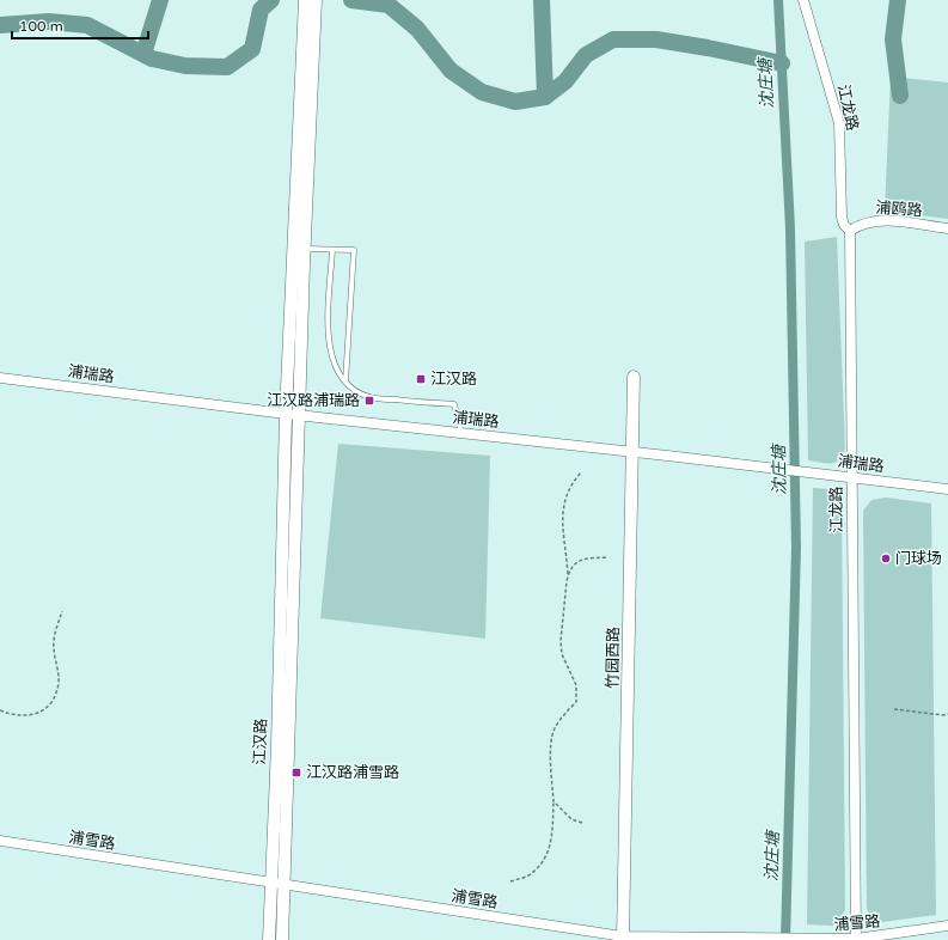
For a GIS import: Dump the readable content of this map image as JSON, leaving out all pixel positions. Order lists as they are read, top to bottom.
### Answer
{
  "streets": {
    "street": [
      "江龙路",
      "浦鸥路",
      "浦瑞路",
      "竹园西路",
      "江汉路",
      "浦雪路"
    ]
  },
  "crossings": [
    ["江龙路", "浦鸥路"],
    ["江龙路", "浦瑞路"],
    ["江龙路", "浦雪路"],
    ["浦瑞路", "竹园西路"],
    ["浦瑞路", "江汉路"],
    ["竹园西路", "浦雪路"],
    ["江汉路", "浦雪路"]
  ],
  "water": ["沈庄塘"],
  "places": {
    "transit": ["江汉路", "江汉路浦瑞路", "江汉路浦雪路"],
    "other": ["门球场"]
  },
  "scale_bar": "100 m"
}
